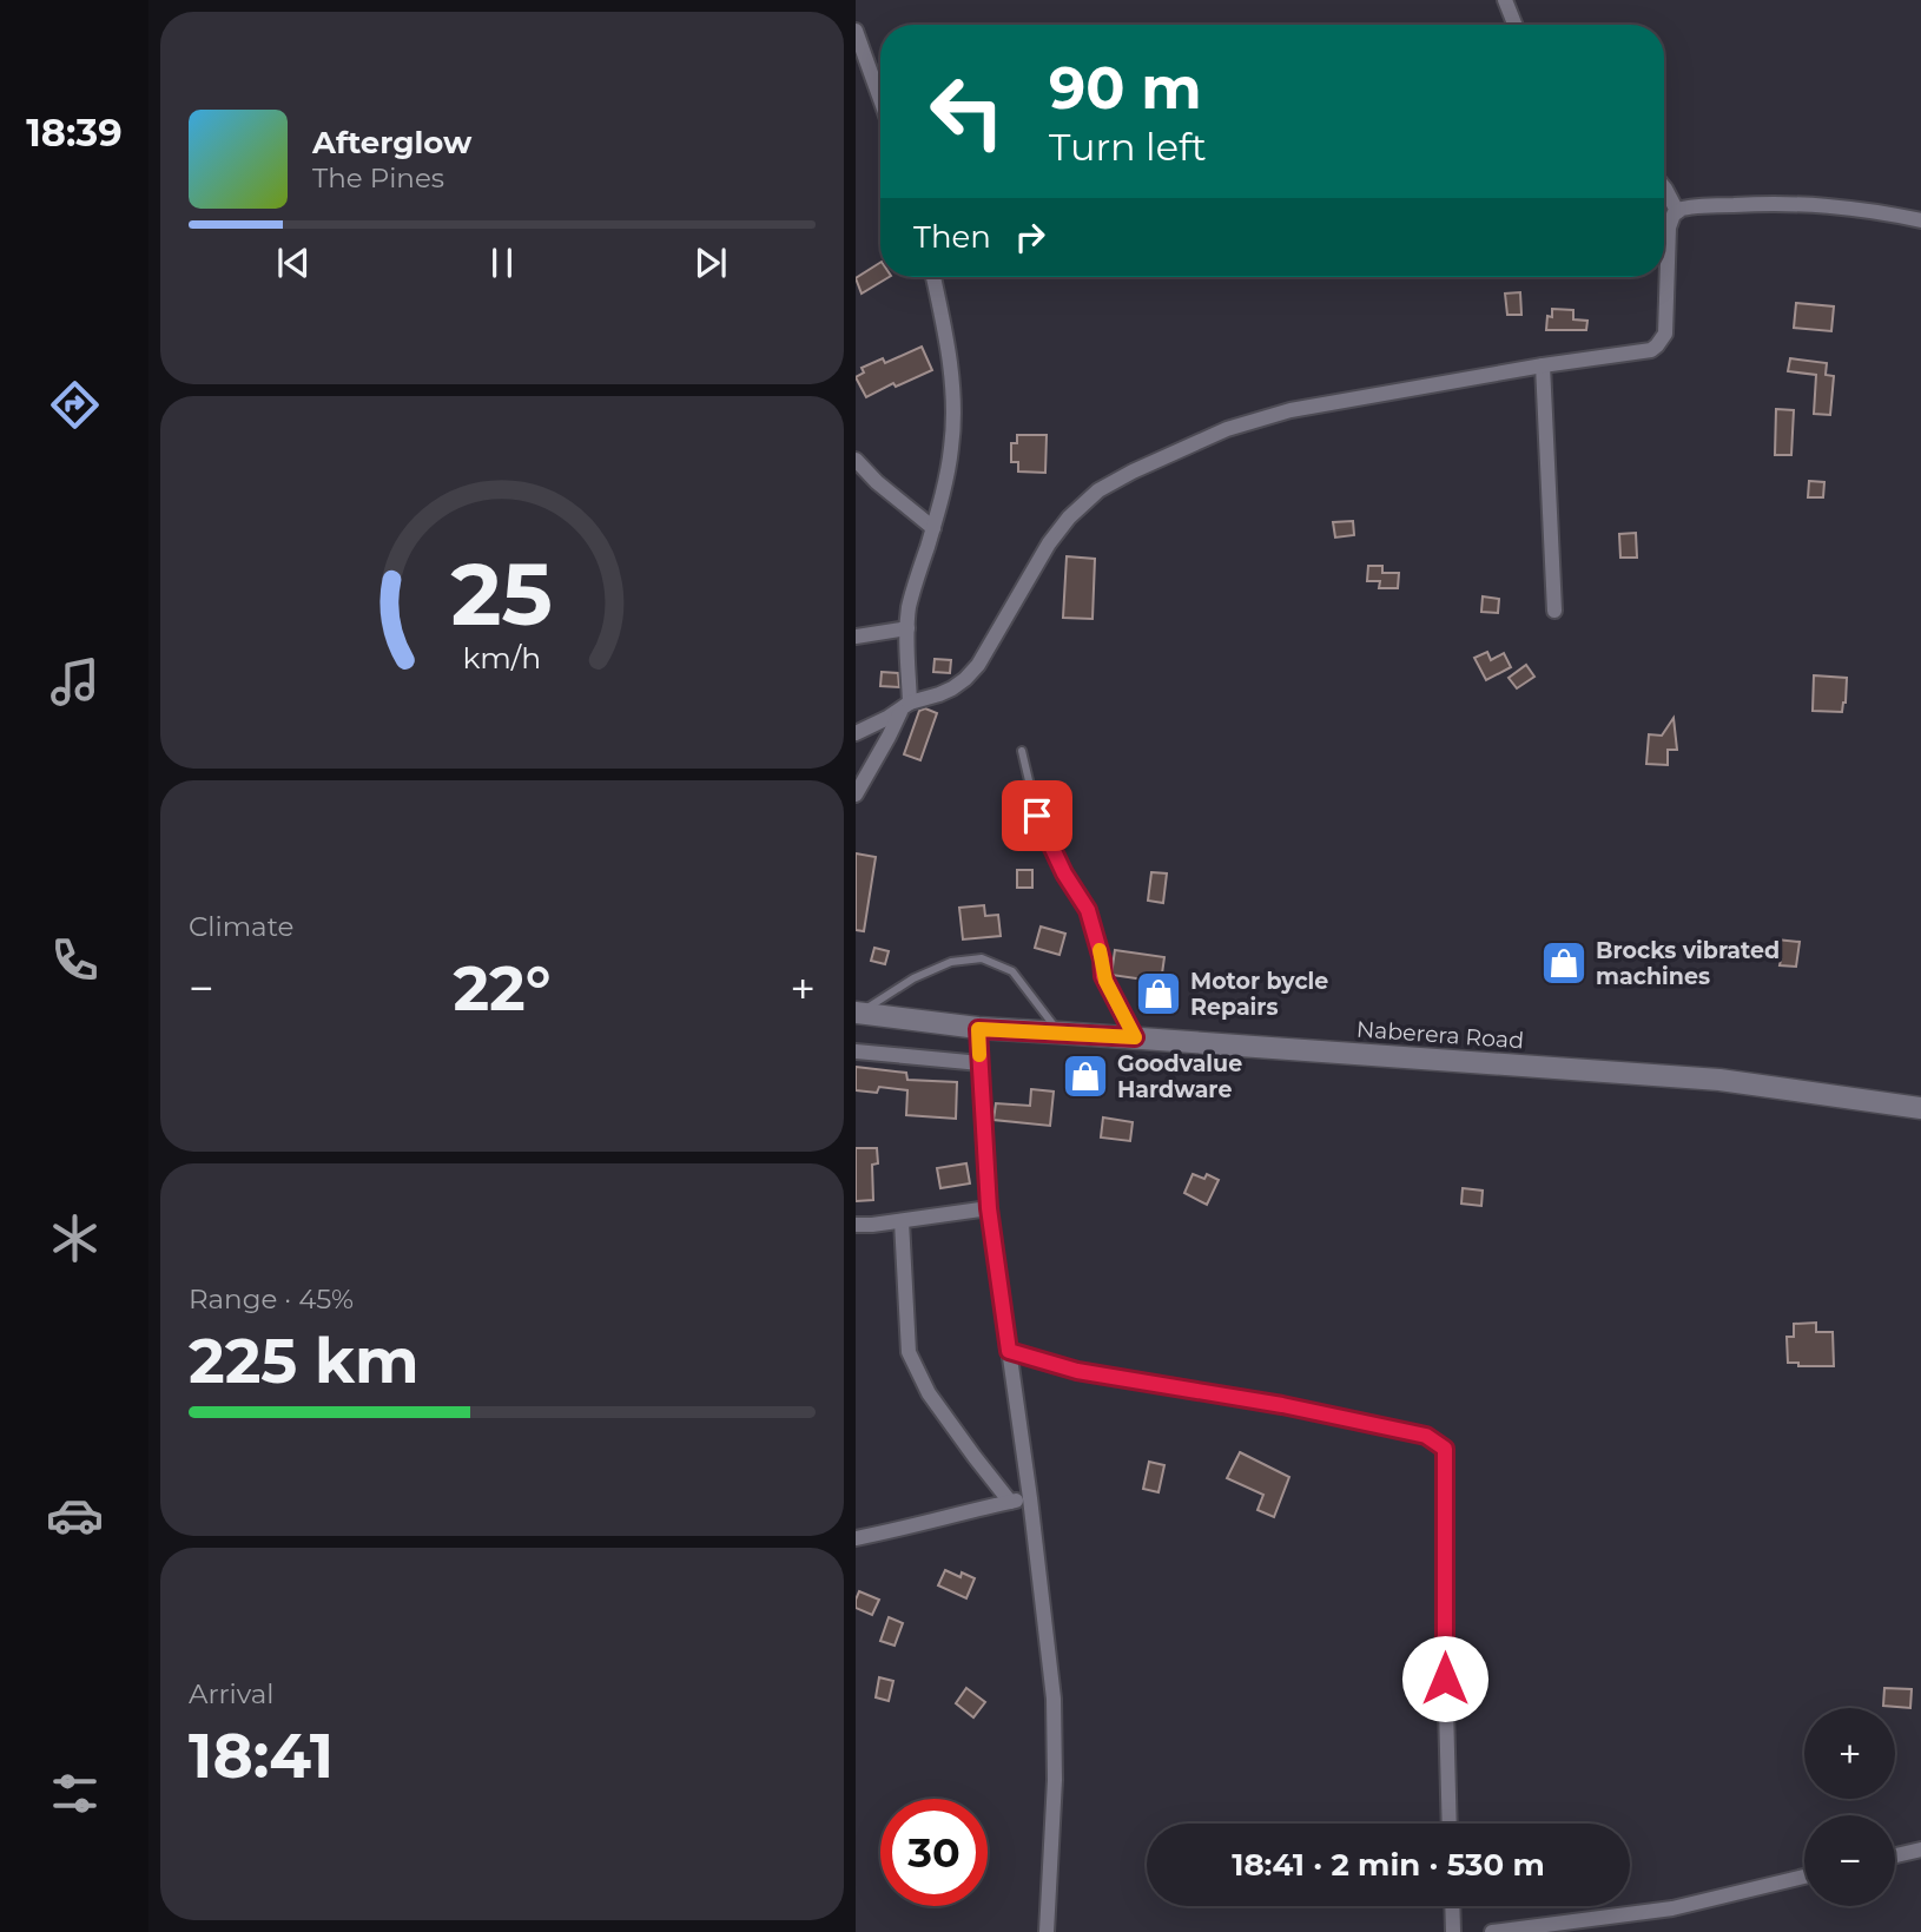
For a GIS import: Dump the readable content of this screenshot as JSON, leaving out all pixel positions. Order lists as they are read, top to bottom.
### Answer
{
  "streets": {
    "street": ["Naberera Road"]
  },
  "places": {
    "shop": ["Brocks vibrated machines", "Motor bycle Repairs", "Goodvalue Hardware"]
  },
  "page": {
    "tabs": "18:39",
    "turn": ["90 m", "Turn left"],
    "song": ["Afterglow", "The Pines"],
    "then": "Then",
    "tile": [
      "Climate",
      ["Range · 45%", "225 km"],
      ["Arrival", "18:41"]
    ],
    "heat": ["−", "22°", "+"],
    "map_buttons": ["+", "−"],
    "limit": "30",
    "trip": "18:41 · 2 min · 530 m",
    "gauge": ["25", "km/h"]
  }
}
